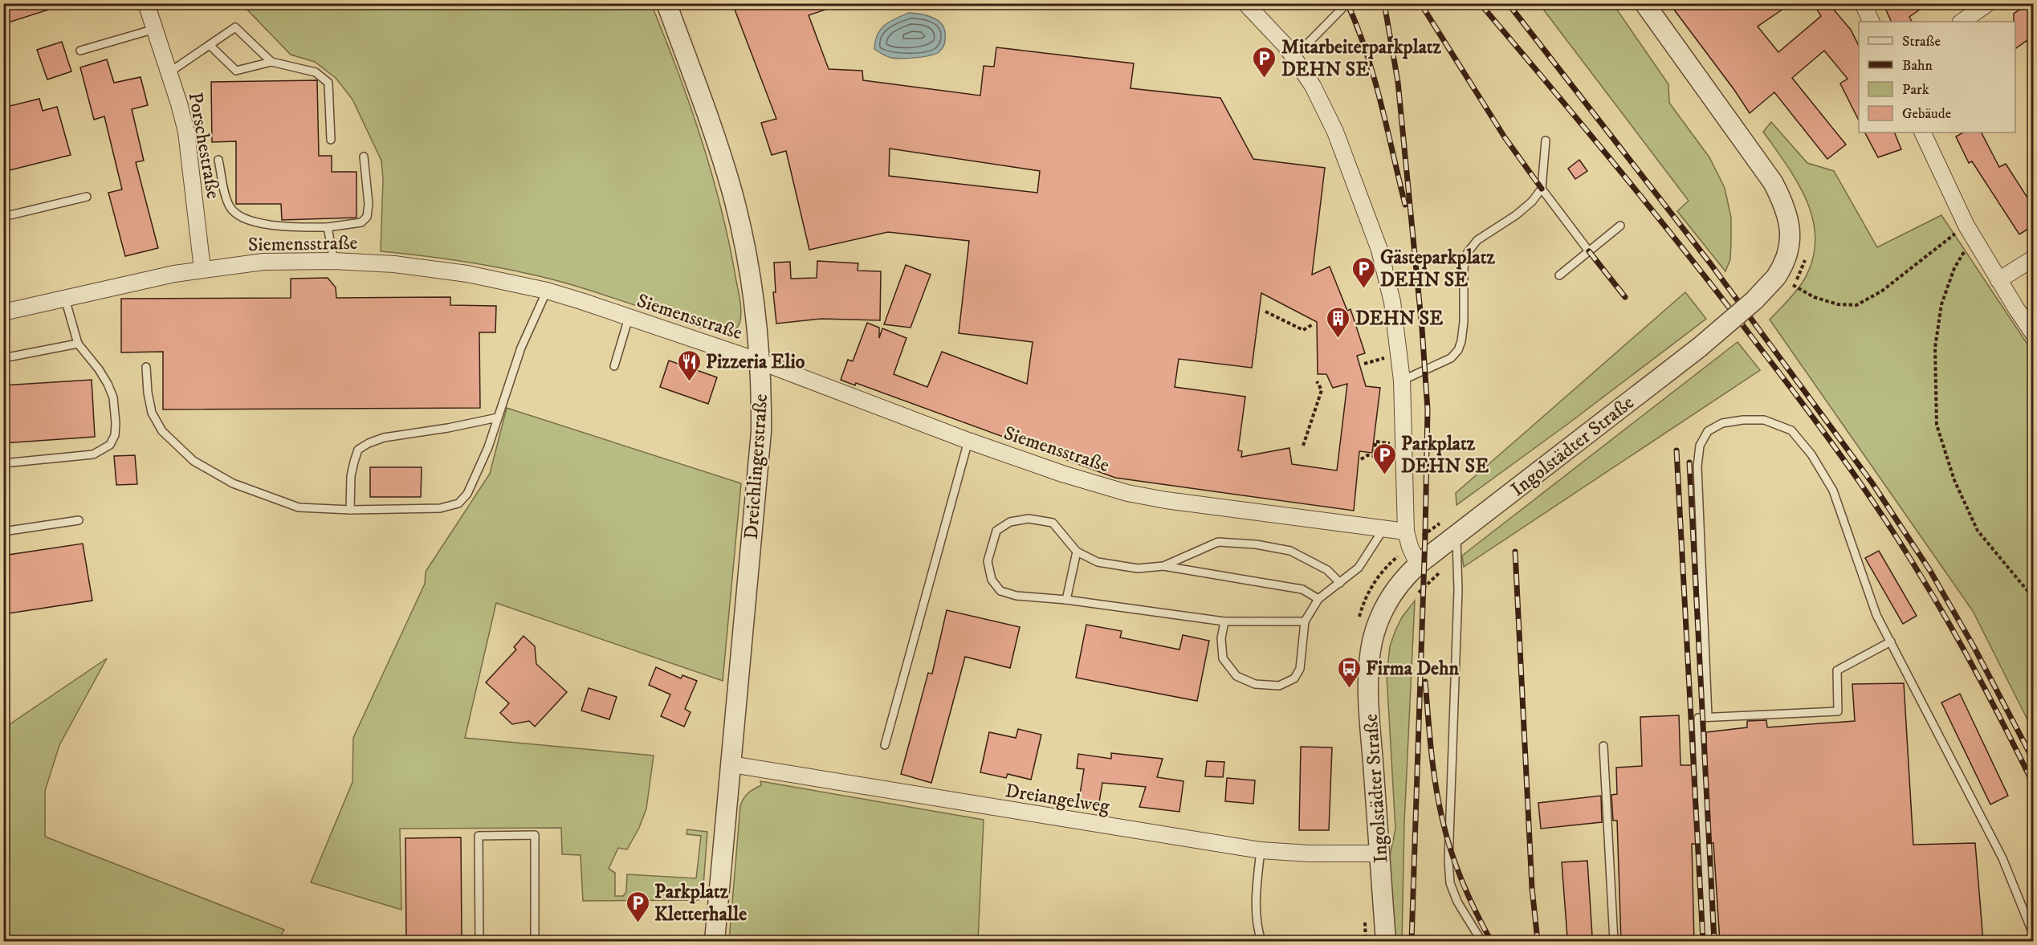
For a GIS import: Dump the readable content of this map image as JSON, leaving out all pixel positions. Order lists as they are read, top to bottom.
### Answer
{
  "streets": {
    "street": [
      "Porschestraße",
      "Siemensstraße",
      "Ingolstädter Straße",
      "Dreichlingerstraße",
      "Dreiangelweg"
    ]
  },
  "crossings": [
    ["Porschestraße", "Siemensstraße"],
    ["Siemensstraße", "Dreichlingerstraße"],
    ["Ingolstädter Straße", "Dreiangelweg"],
    ["Dreichlingerstraße", "Dreiangelweg"]
  ],
  "places": {
    "parking": [
      "Mitarbeiterparkplatz DEHN SE",
      "Gästeparkplatz DEHN SE",
      "Parkplatz DEHN SE",
      "Parkplatz Kletterhalle"
    ],
    "building": ["DEHN SE"],
    "restaurant": ["Pizzeria Elio"],
    "bus stop": ["Firma Dehn"]
  },
  "legend": [
    "Straße",
    "Bahn",
    "Park",
    "Gebäude"
  ]
}
